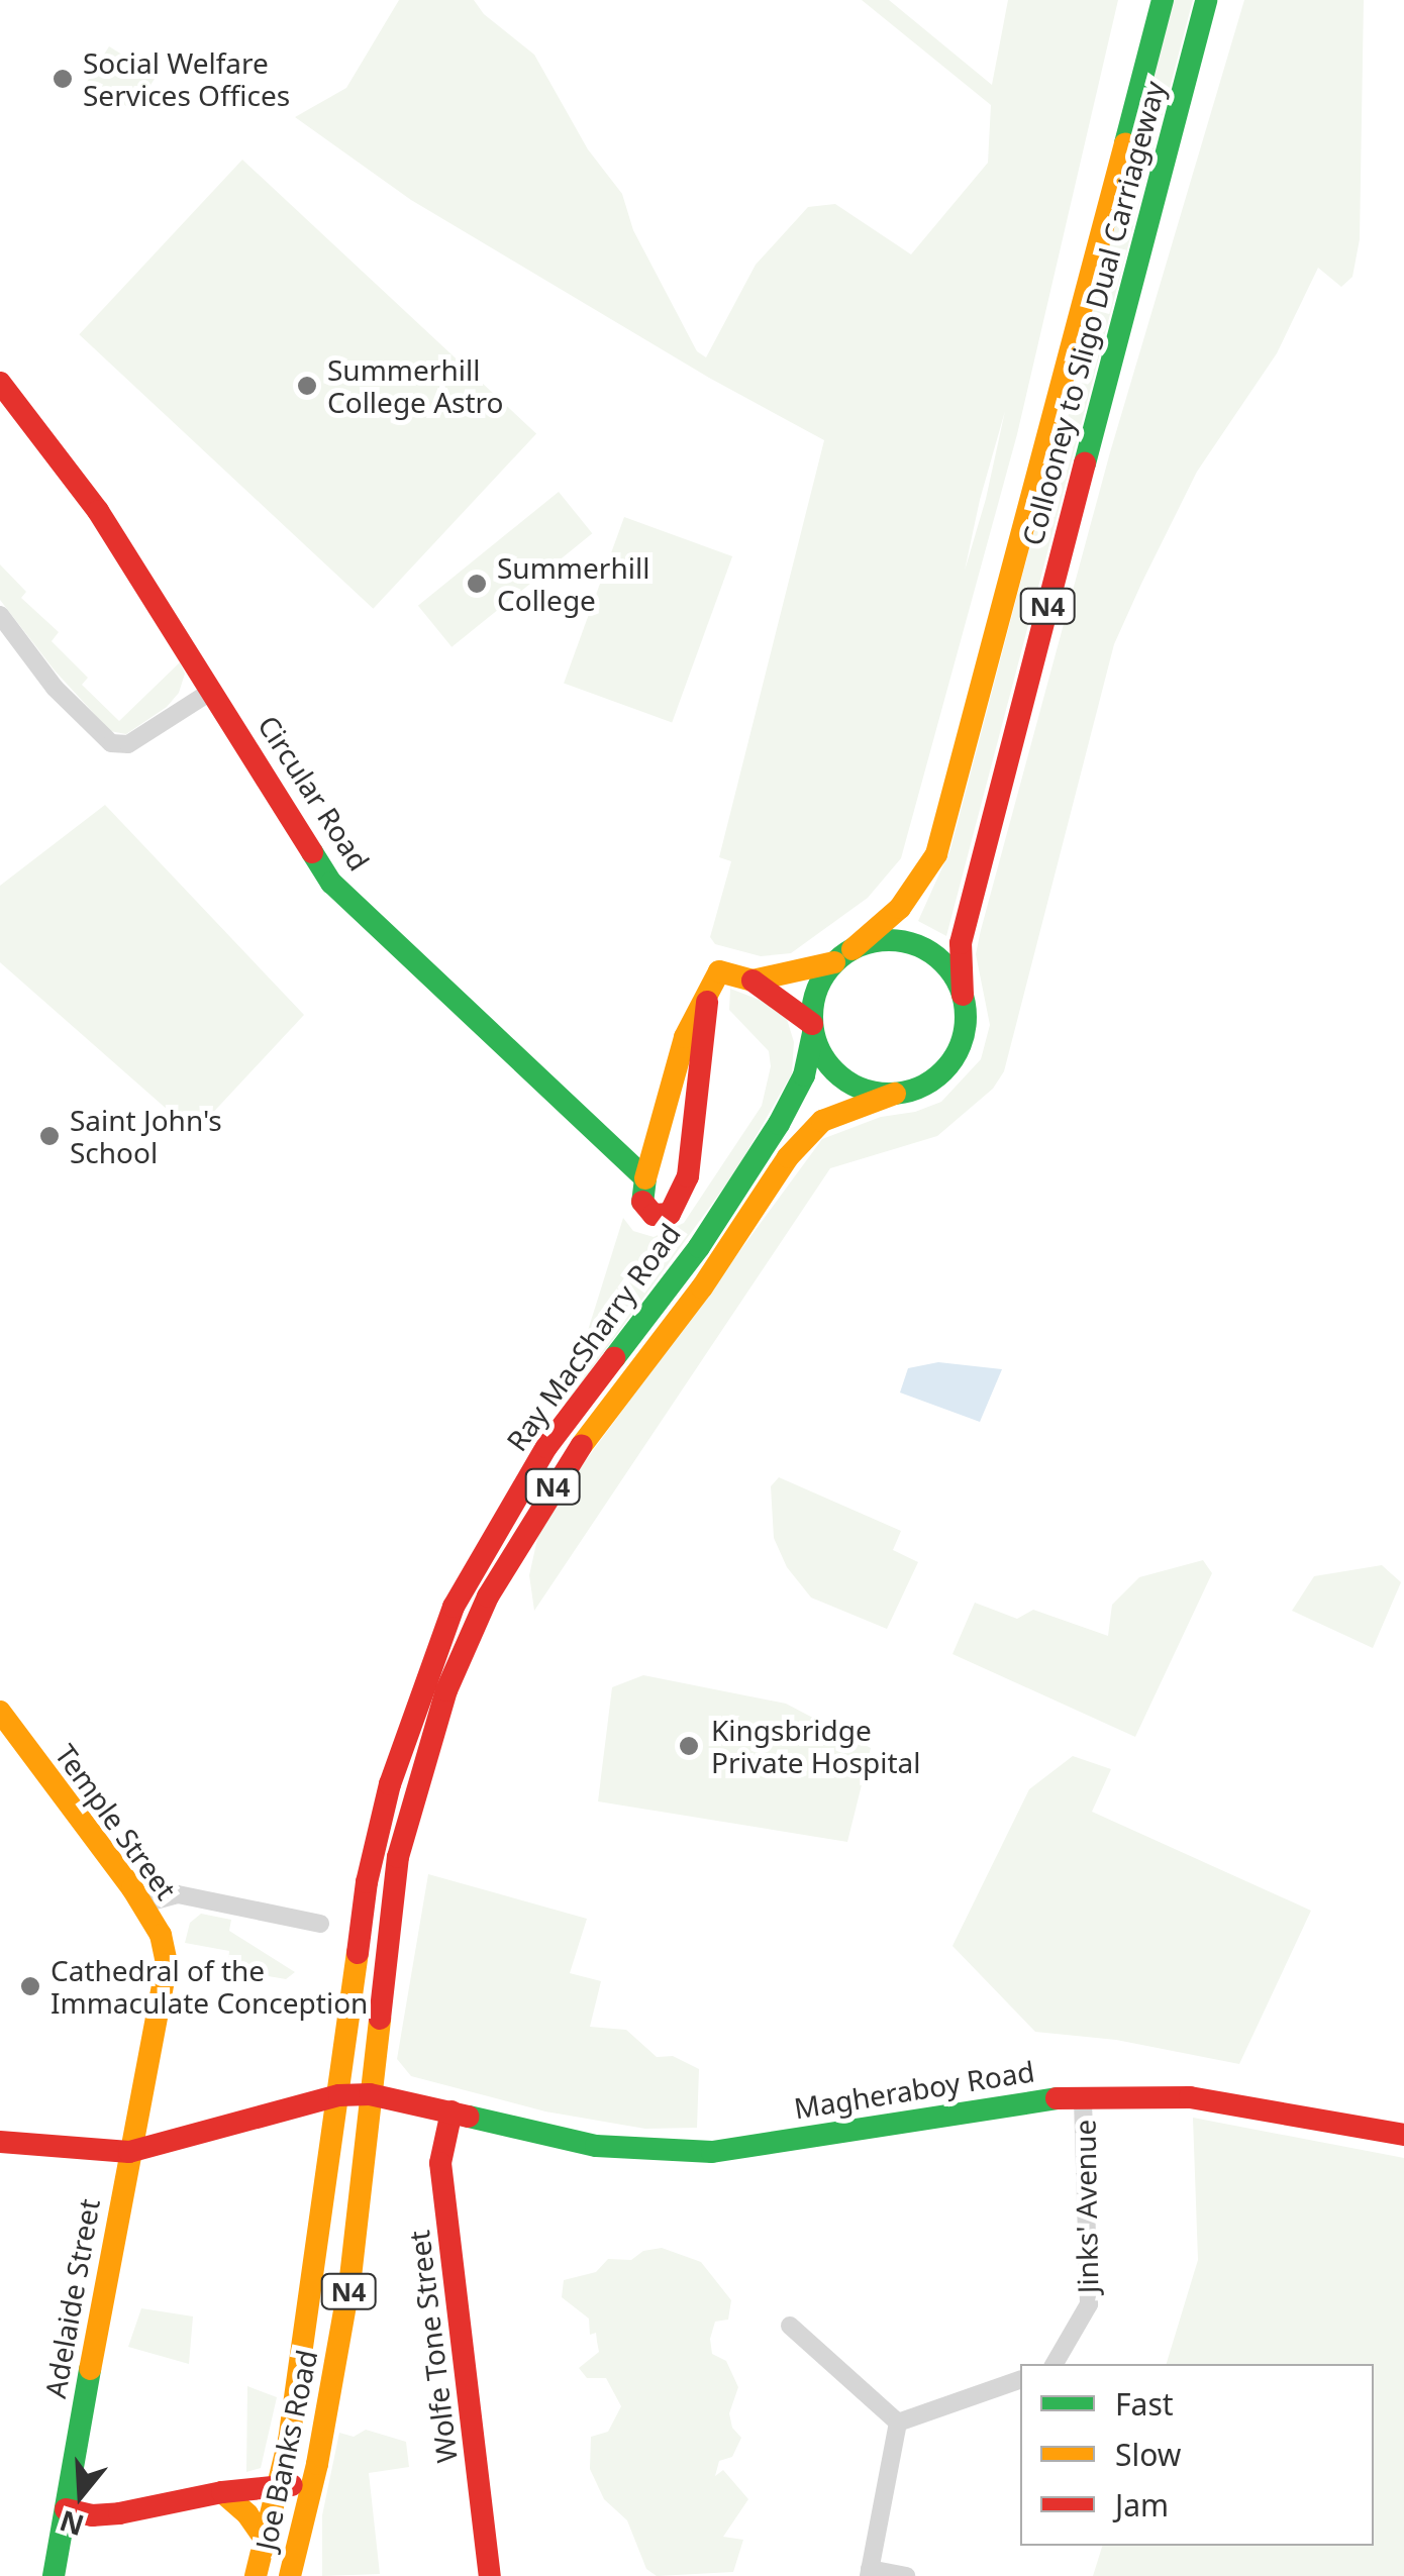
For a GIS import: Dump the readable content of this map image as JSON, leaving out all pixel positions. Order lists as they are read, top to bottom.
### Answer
{
  "streets": {
    "main road": [
      "Collooney to Sligo Dual Carriageway",
      "N4",
      "Circular Road",
      "Ray MacSharry Road",
      "Temple Street",
      "Magheraboy Road",
      "Adelaide Street",
      "Wolfe Tone Street",
      "Joe Banks Road"
    ],
    "street": ["Jinks' Avenue"]
  },
  "crossings": [
    ["Collooney to Sligo Dual Carriageway", "N4"],
    ["Collooney to Sligo Dual Carriageway", "Ray MacSharry Road"],
    ["N4", "Ray MacSharry Road"],
    ["Ray MacSharry Road", "Magheraboy Road"],
    ["Ray MacSharry Road", "Joe Banks Road"],
    ["Temple Street", "Magheraboy Road"],
    ["Temple Street", "Adelaide Street"],
    ["Magheraboy Road", "Jinks' Avenue"],
    ["Magheraboy Road", "Adelaide Street"],
    ["Magheraboy Road", "Wolfe Tone Street"],
    ["Magheraboy Road", "Joe Banks Road"]
  ],
  "places": [
    "Social Welfare Services Offices",
    "Summerhill College Astro",
    "Summerhill College",
    "Saint John's School",
    "Kingsbridge Private Hospital",
    "Cathedral of the Immaculate Conception"
  ],
  "legend": ["Fast", "Slow", "Jam"],
  "north": "bottom"
}
